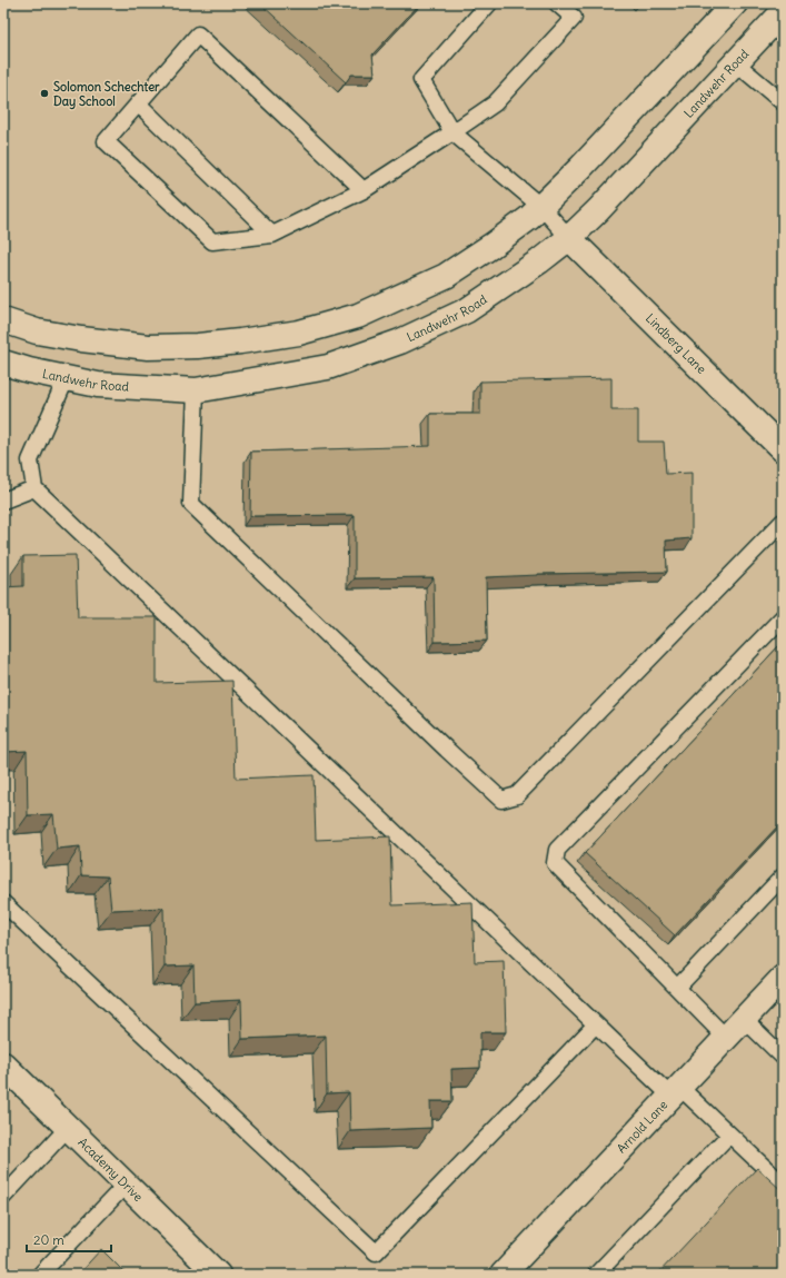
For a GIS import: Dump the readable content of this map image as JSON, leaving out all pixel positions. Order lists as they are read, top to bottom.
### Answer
{
  "streets": {
    "street": [
      "Landwehr Road",
      "Lindberg Lane",
      "Arnold Lane",
      "Academy Drive"
    ]
  },
  "crossings": [
    ["Landwehr Road", "Lindberg Lane"]
  ],
  "places": ["Solomon Schechter Day School"],
  "scale_bar": "20 m"
}
